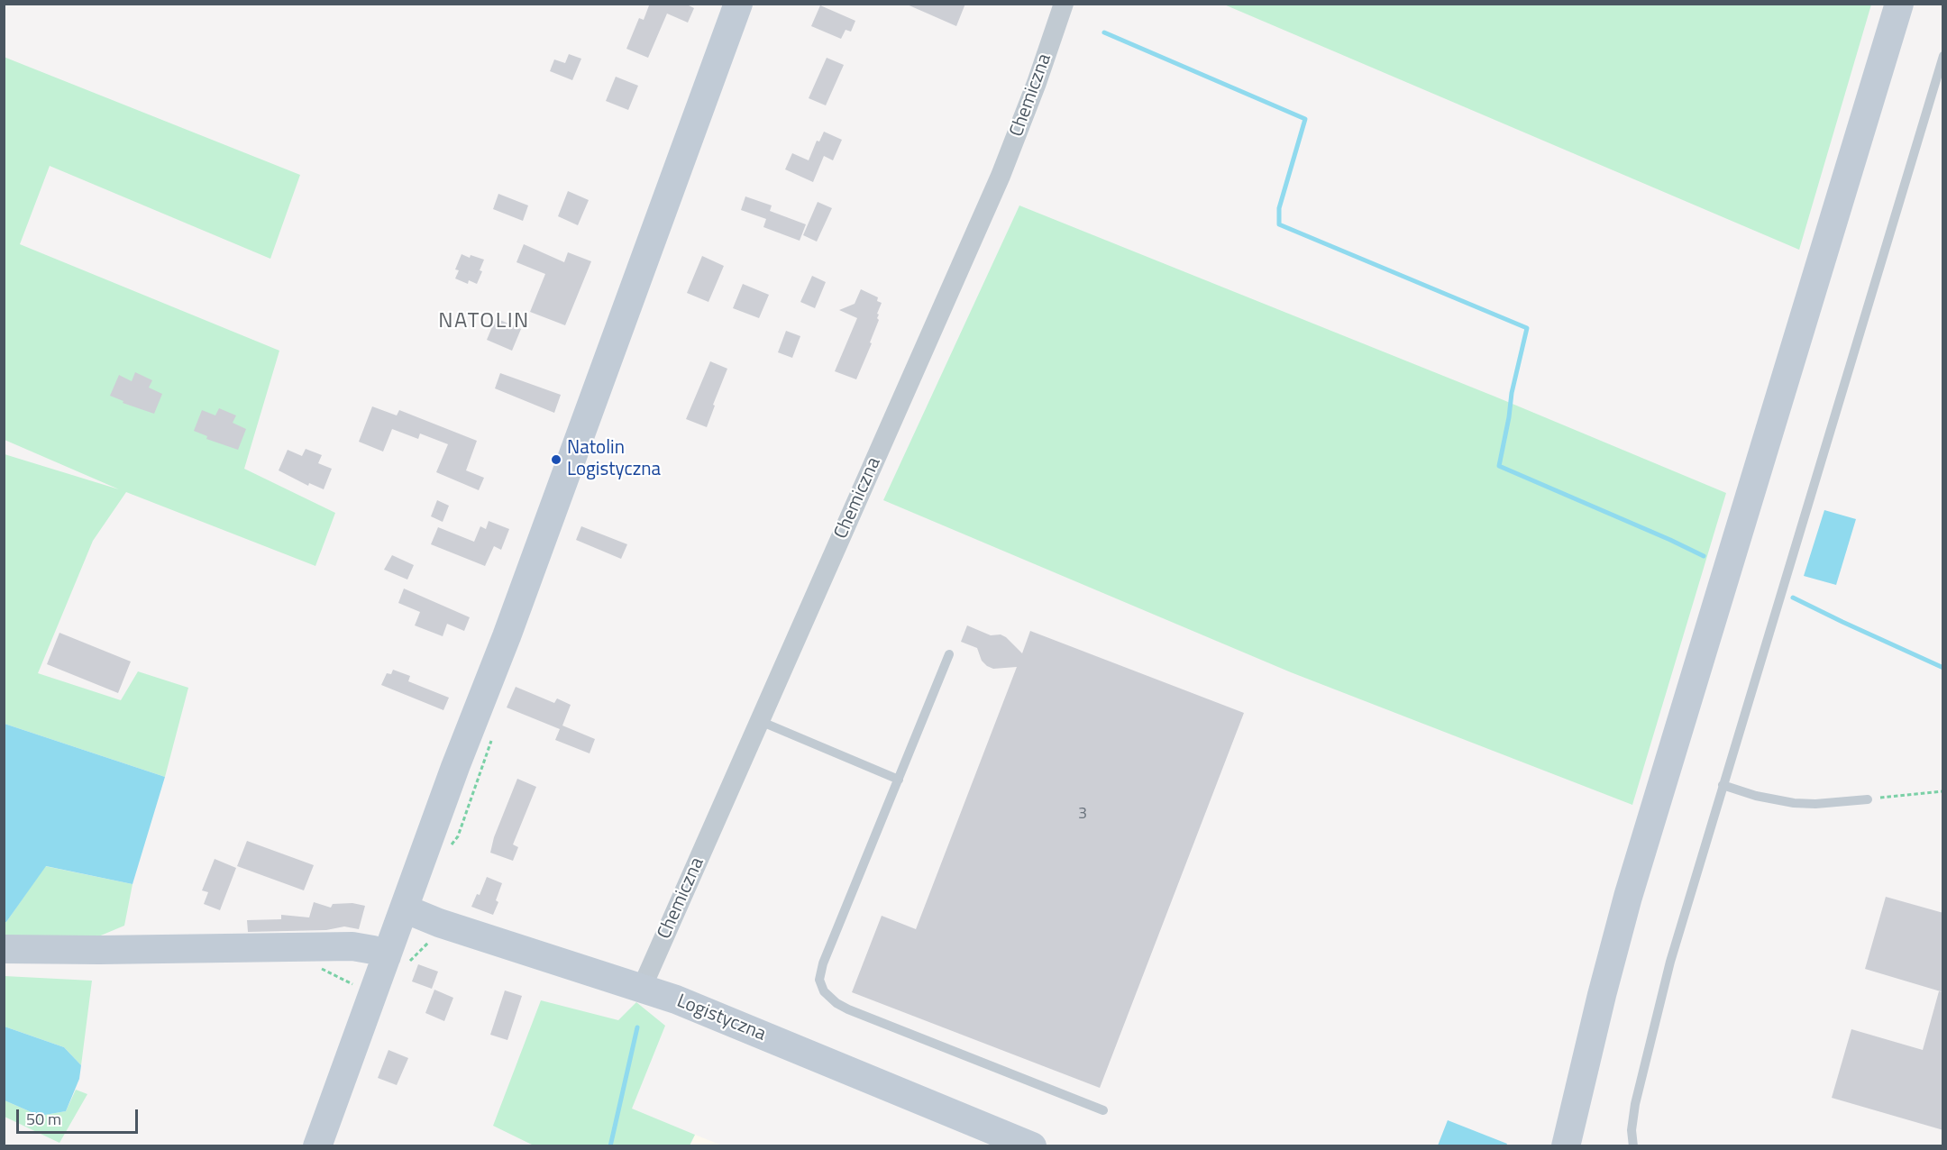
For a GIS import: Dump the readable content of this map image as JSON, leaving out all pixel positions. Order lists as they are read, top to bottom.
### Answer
{
  "streets": {
    "street": ["Chemiczna", "Logistyczna"]
  },
  "crossings": [
    ["Chemiczna", "Logistyczna"]
  ],
  "districts": ["NATOLIN"],
  "places": ["Natolin Logistyczna"],
  "house_numbers": ["3"],
  "scale_bar": "50 m"
}
